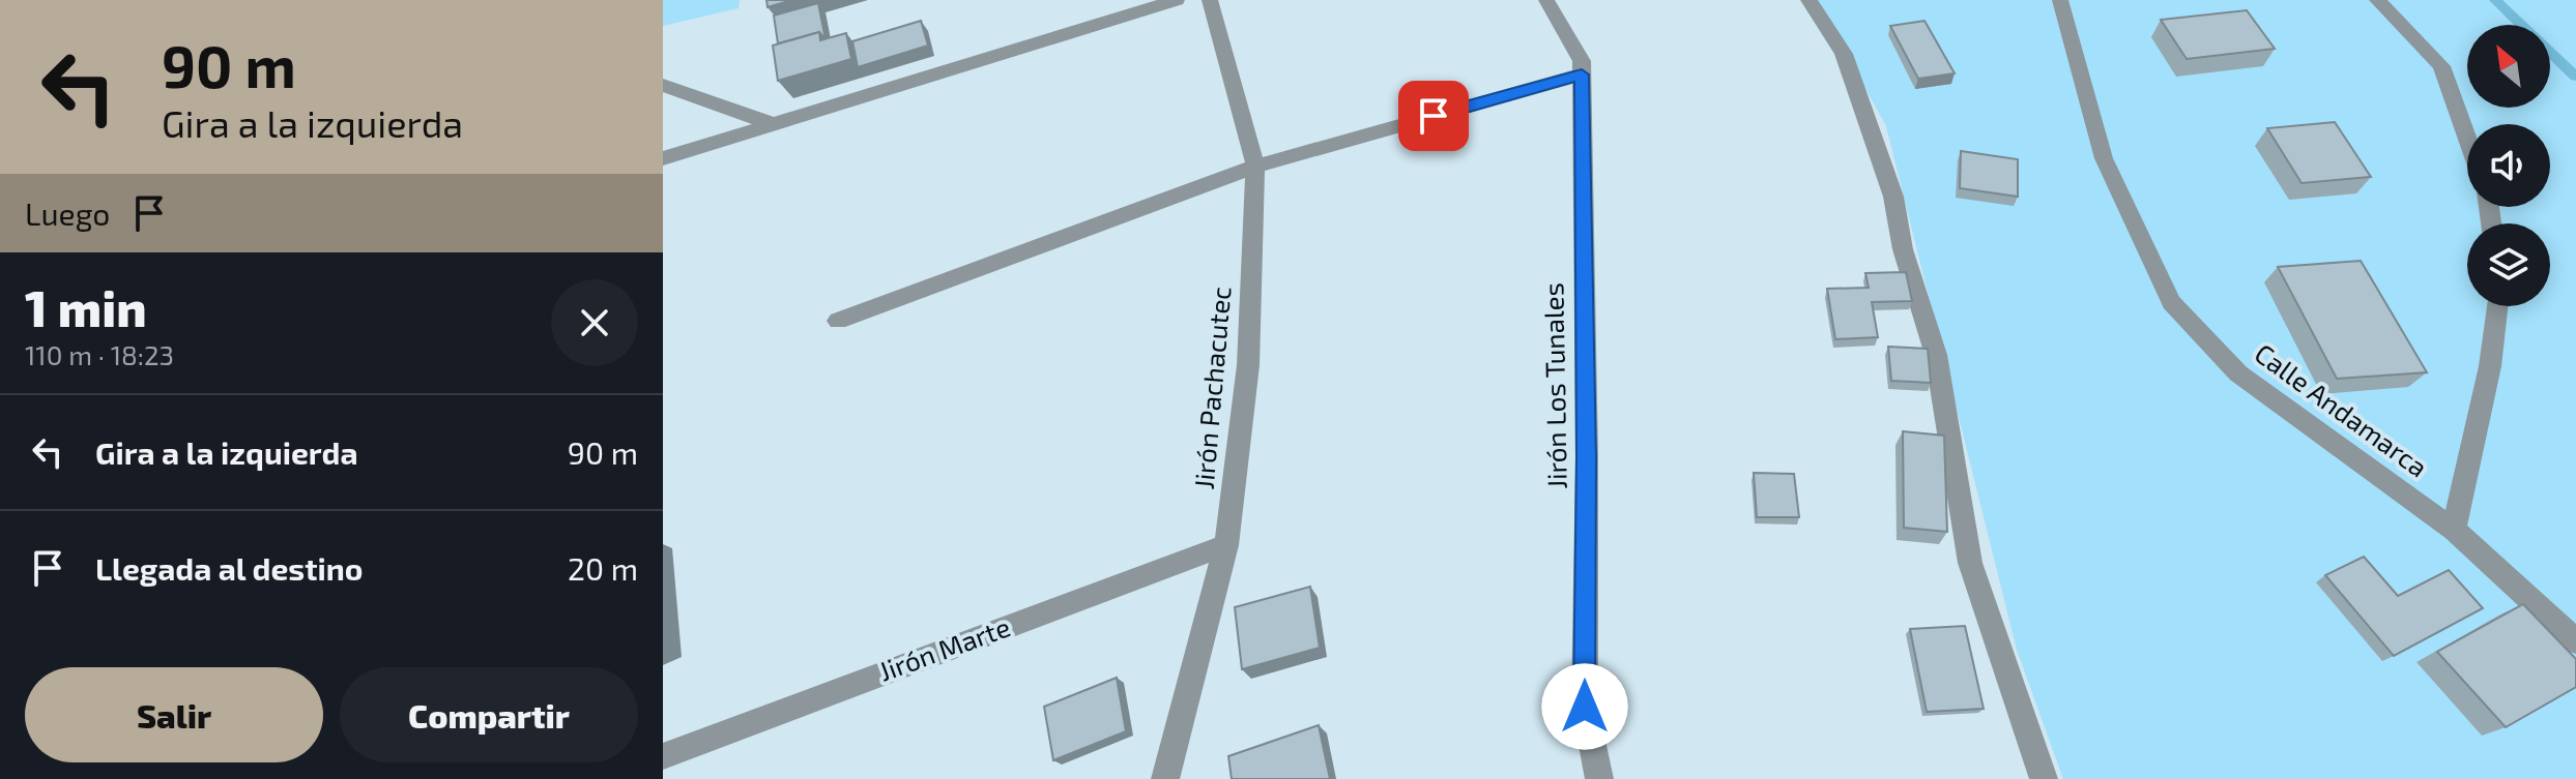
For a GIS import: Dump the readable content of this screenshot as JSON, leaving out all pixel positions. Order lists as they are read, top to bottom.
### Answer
{
  "streets": {
    "street": [
      "Jirón Los Tunales",
      "Jirón Pachacutec",
      "Calle Andamarca",
      "Jirón Marte"
    ]
  },
  "crossings": [
    ["Jirón Pachacutec", "Jirón Marte"]
  ],
  "north": "top left",
  "page": {
    "turn": ["90 m", "Gira a la izquierda"],
    "then": "Luego",
    "heading": ["1 min", "110 m · 18:23"],
    "list": [
      {
        "name": "Gira a la izquierda",
        "value": "90 m"
      },
      {
        "name": "Llegada al destino",
        "value": "20 m"
      }
    ],
    "buttons": ["Salir", "Compartir"]
  }
}
